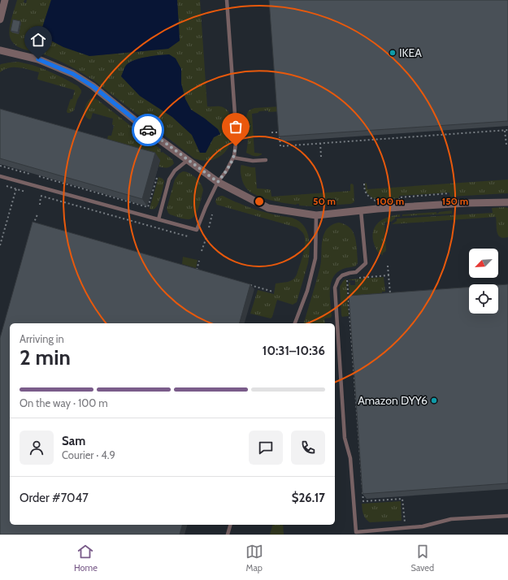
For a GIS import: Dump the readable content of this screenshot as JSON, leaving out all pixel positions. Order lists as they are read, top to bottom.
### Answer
{
  "places": ["IKEA", "Amazon DYY6"],
  "north": "bottom left",
  "page": {
    "heading": ["2 min", "Arriving in", "10:31–10:36"],
    "panel": [
      "Sam",
      "Courier · 4.9",
      "Order #7047",
      "$26.17"
    ],
    "bar": "On the way · 100 m",
    "tabs": ["Home", "Map", "Saved"]
  },
  "rings": ["50 m", "100 m", "150 m"]
}
